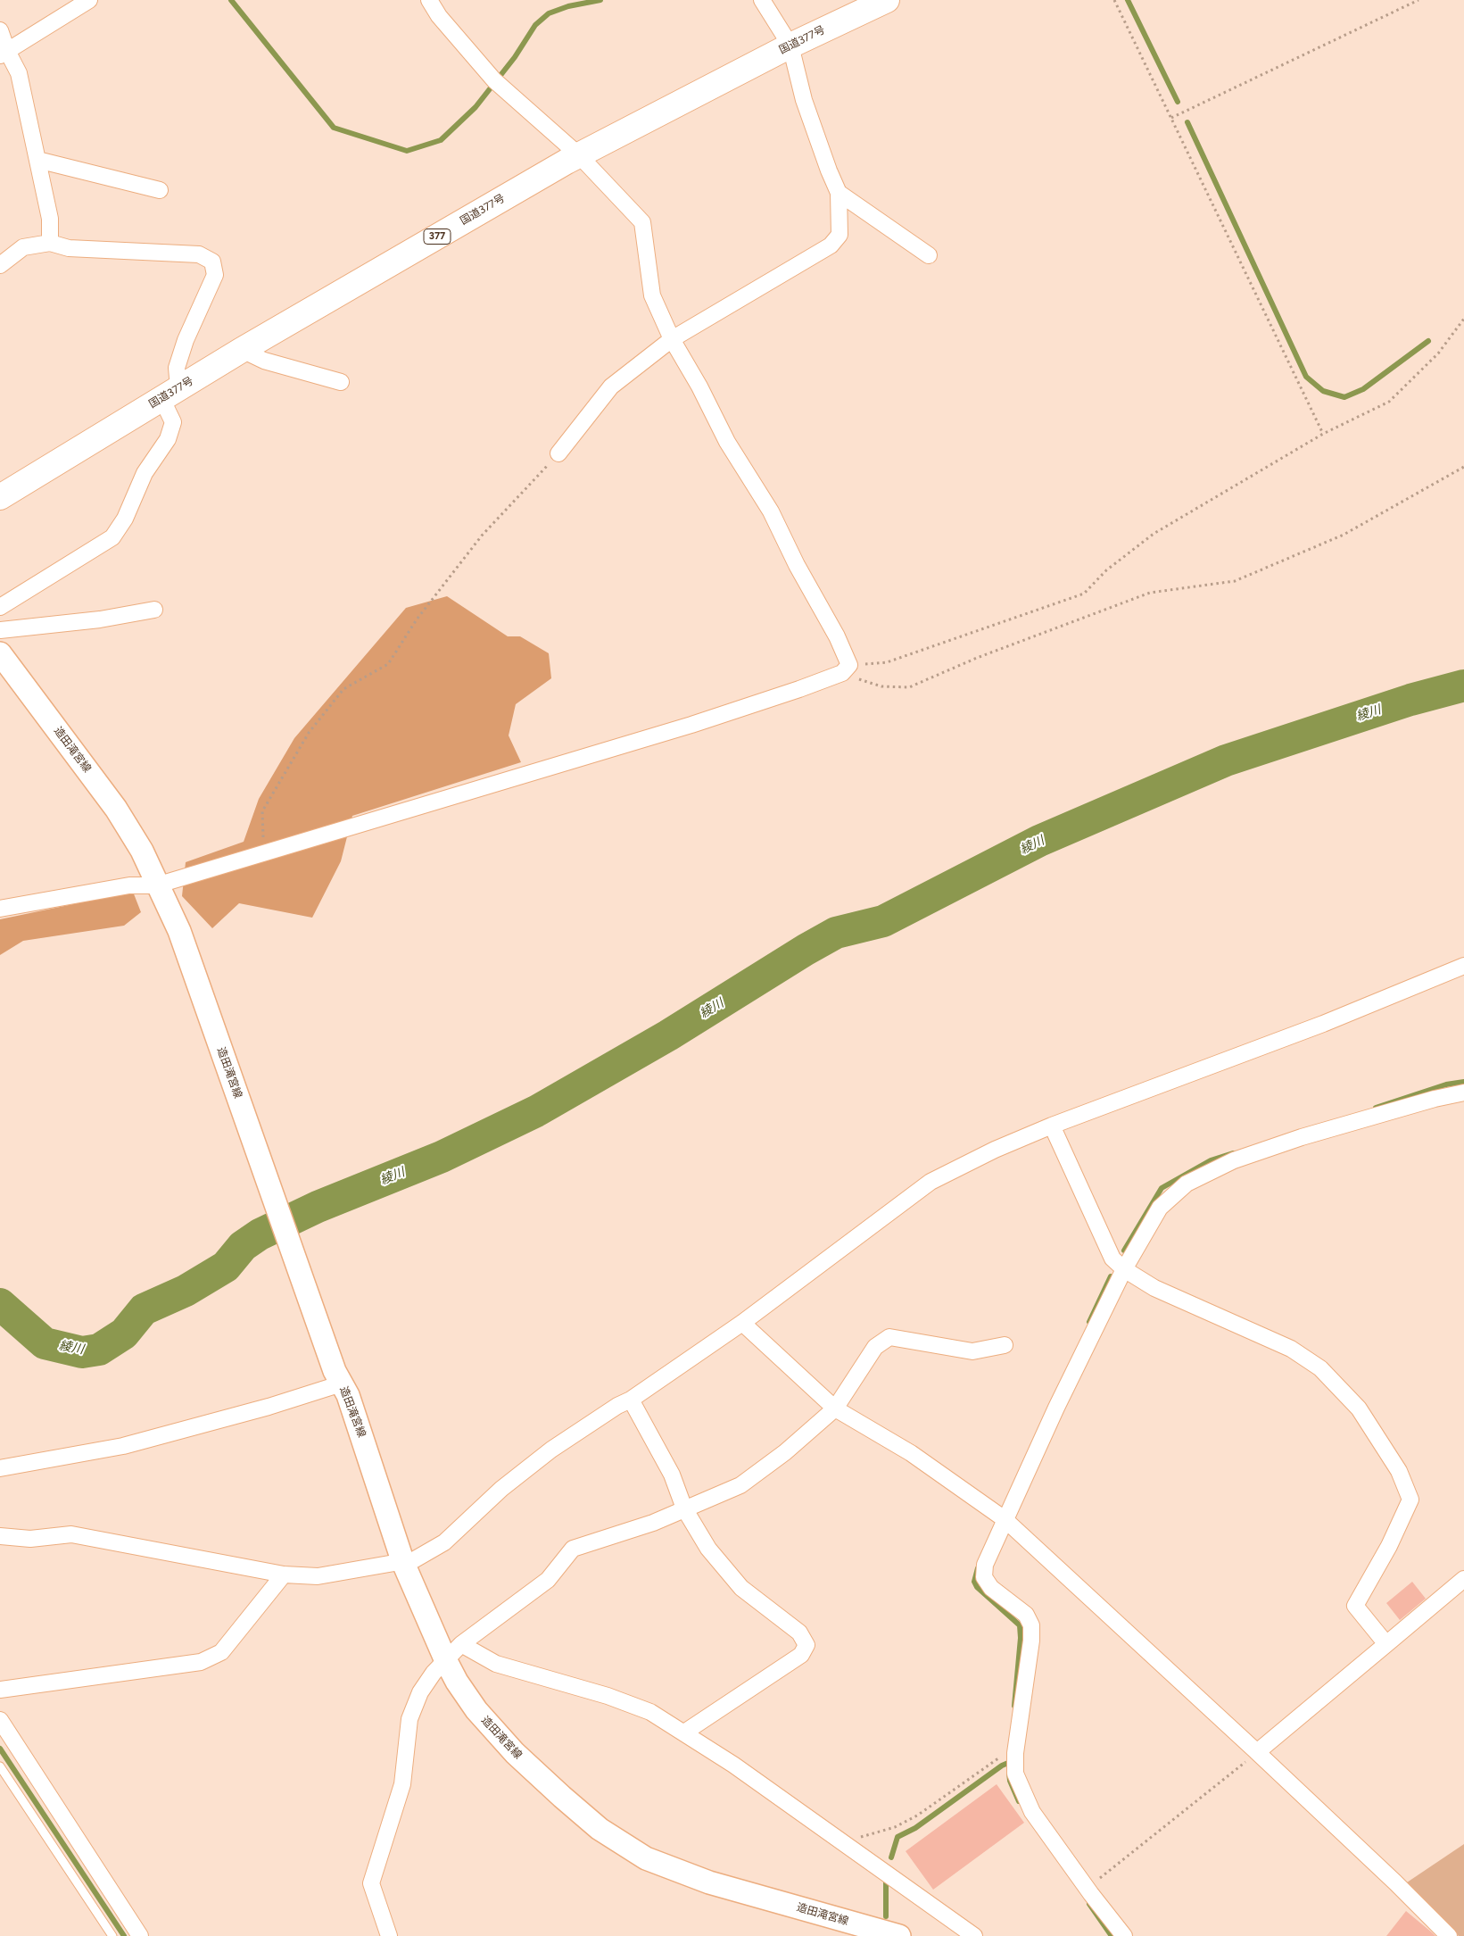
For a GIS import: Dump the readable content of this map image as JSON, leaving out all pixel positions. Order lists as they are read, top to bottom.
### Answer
{
  "streets": {
    "highway": ["国道377号", "377"],
    "main road": ["造田滝宮線"]
  },
  "water": ["綾川"]
}
